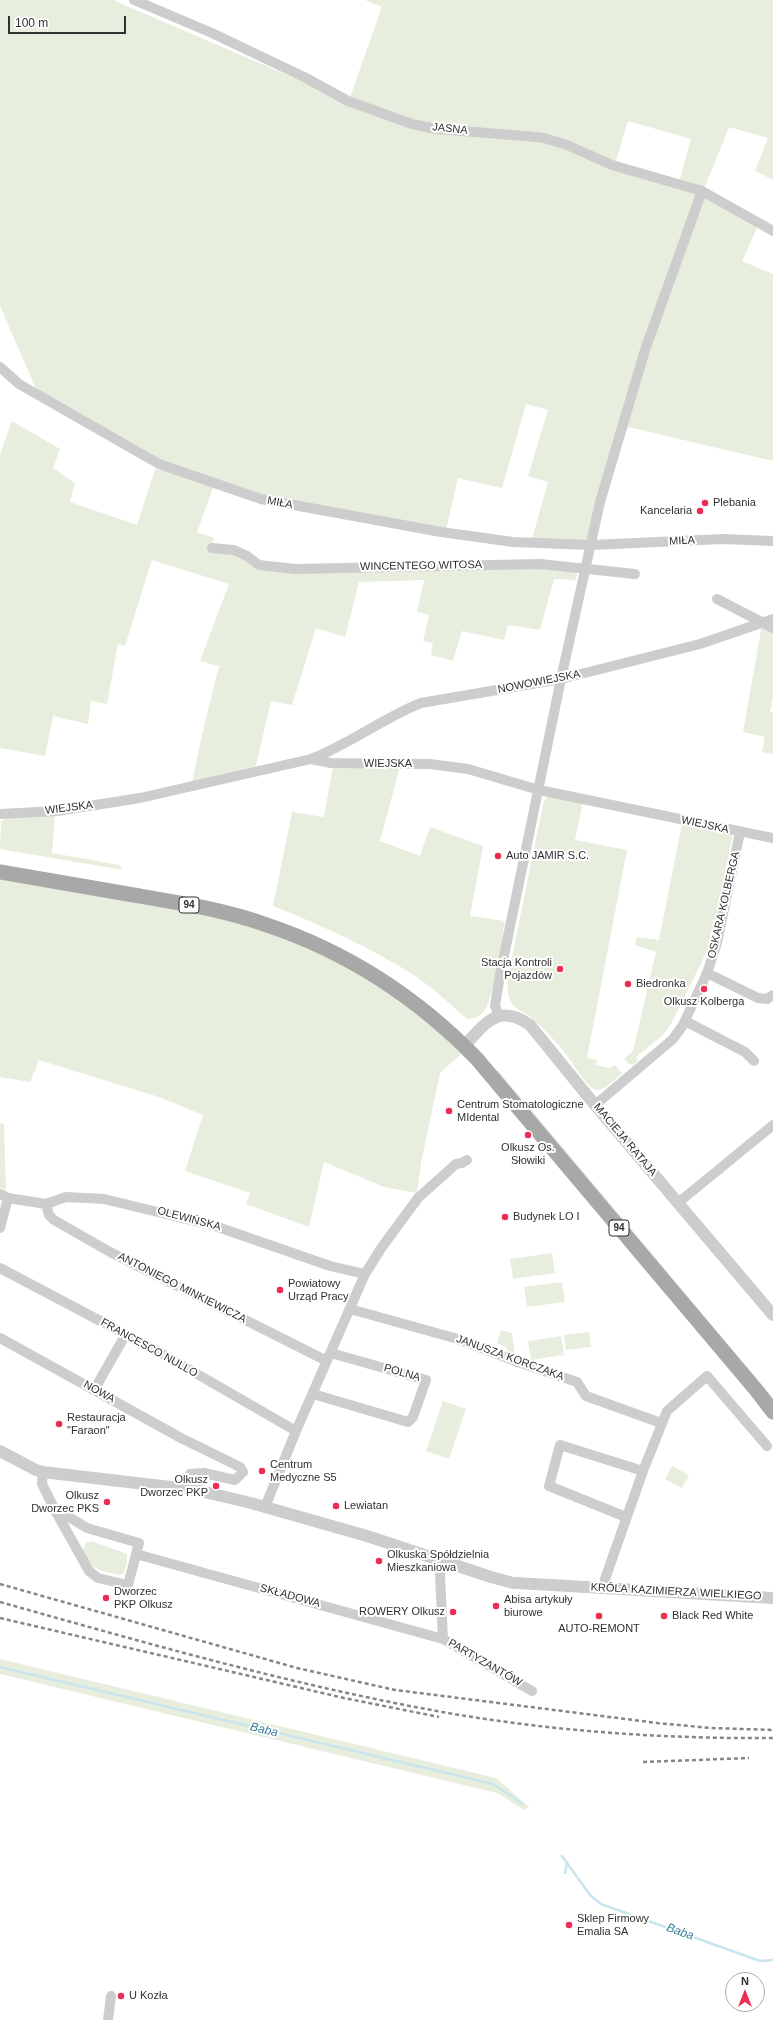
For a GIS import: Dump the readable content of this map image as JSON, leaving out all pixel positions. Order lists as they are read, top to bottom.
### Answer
{
  "streets": {
    "main road": ["94"],
    "street": [
      "JASNA",
      "MIŁA",
      "WINCENTEGO WITOSA",
      "NOWOWIEJSKA",
      "WIEJSKA",
      "OSKARA KOLBERGA",
      "MACIEJA RATAJA",
      "OLEWIŃSKA",
      "ANTONIEGO MINKIEWICZA",
      "FRANCESCO NULLO",
      "JANUSZA KORCZAKA",
      "POLNA",
      "NOWA",
      "KRÓLA KAZIMIERZA WIELKIEGO",
      "SKŁADOWA",
      "PARTYZANTÓW"
    ]
  },
  "crossings": [
    ["NOWOWIEJSKA", "WIEJSKA"],
    ["WIEJSKA", "OSKARA KOLBERGA"],
    ["OSKARA KOLBERGA", "MACIEJA RATAJA"],
    ["OLEWIŃSKA", "ANTONIEGO MINKIEWICZA"],
    ["ANTONIEGO MINKIEWICZA", "POLNA"],
    ["KRÓLA KAZIMIERZA WIELKIEGO", "PARTYZANTÓW"],
    ["SKŁADOWA", "PARTYZANTÓW"]
  ],
  "water": ["Baba"],
  "places": [
    "Plebania",
    "Kancelaria",
    "Auto JAMIR S.C.",
    "Stacja Kontroli Pojazdów",
    "Biedronka",
    "Olkusz Kolberga",
    "Centrum Stomatologiczne MIdental",
    "Olkusz Os. Słowiki",
    "Budynek LO I",
    "Powiatowy Urząd Pracy",
    "Restauracja \"Faraon\"",
    "Centrum Medyczne S5",
    "Olkusz Dworzec PKP",
    "Olkusz Dworzec PKS",
    "Lewiatan",
    "Olkuska Spółdzielnia Mieszkaniowa",
    "Dworzec PKP Olkusz",
    "Abisa artykuły biurowe",
    "ROWERY Olkusz",
    "AUTO-REMONT",
    "Black Red White",
    "Sklep Firmowy Emalia SA",
    "U Kozła"
  ],
  "scale_bar": "100 m",
  "north": "top"
}
